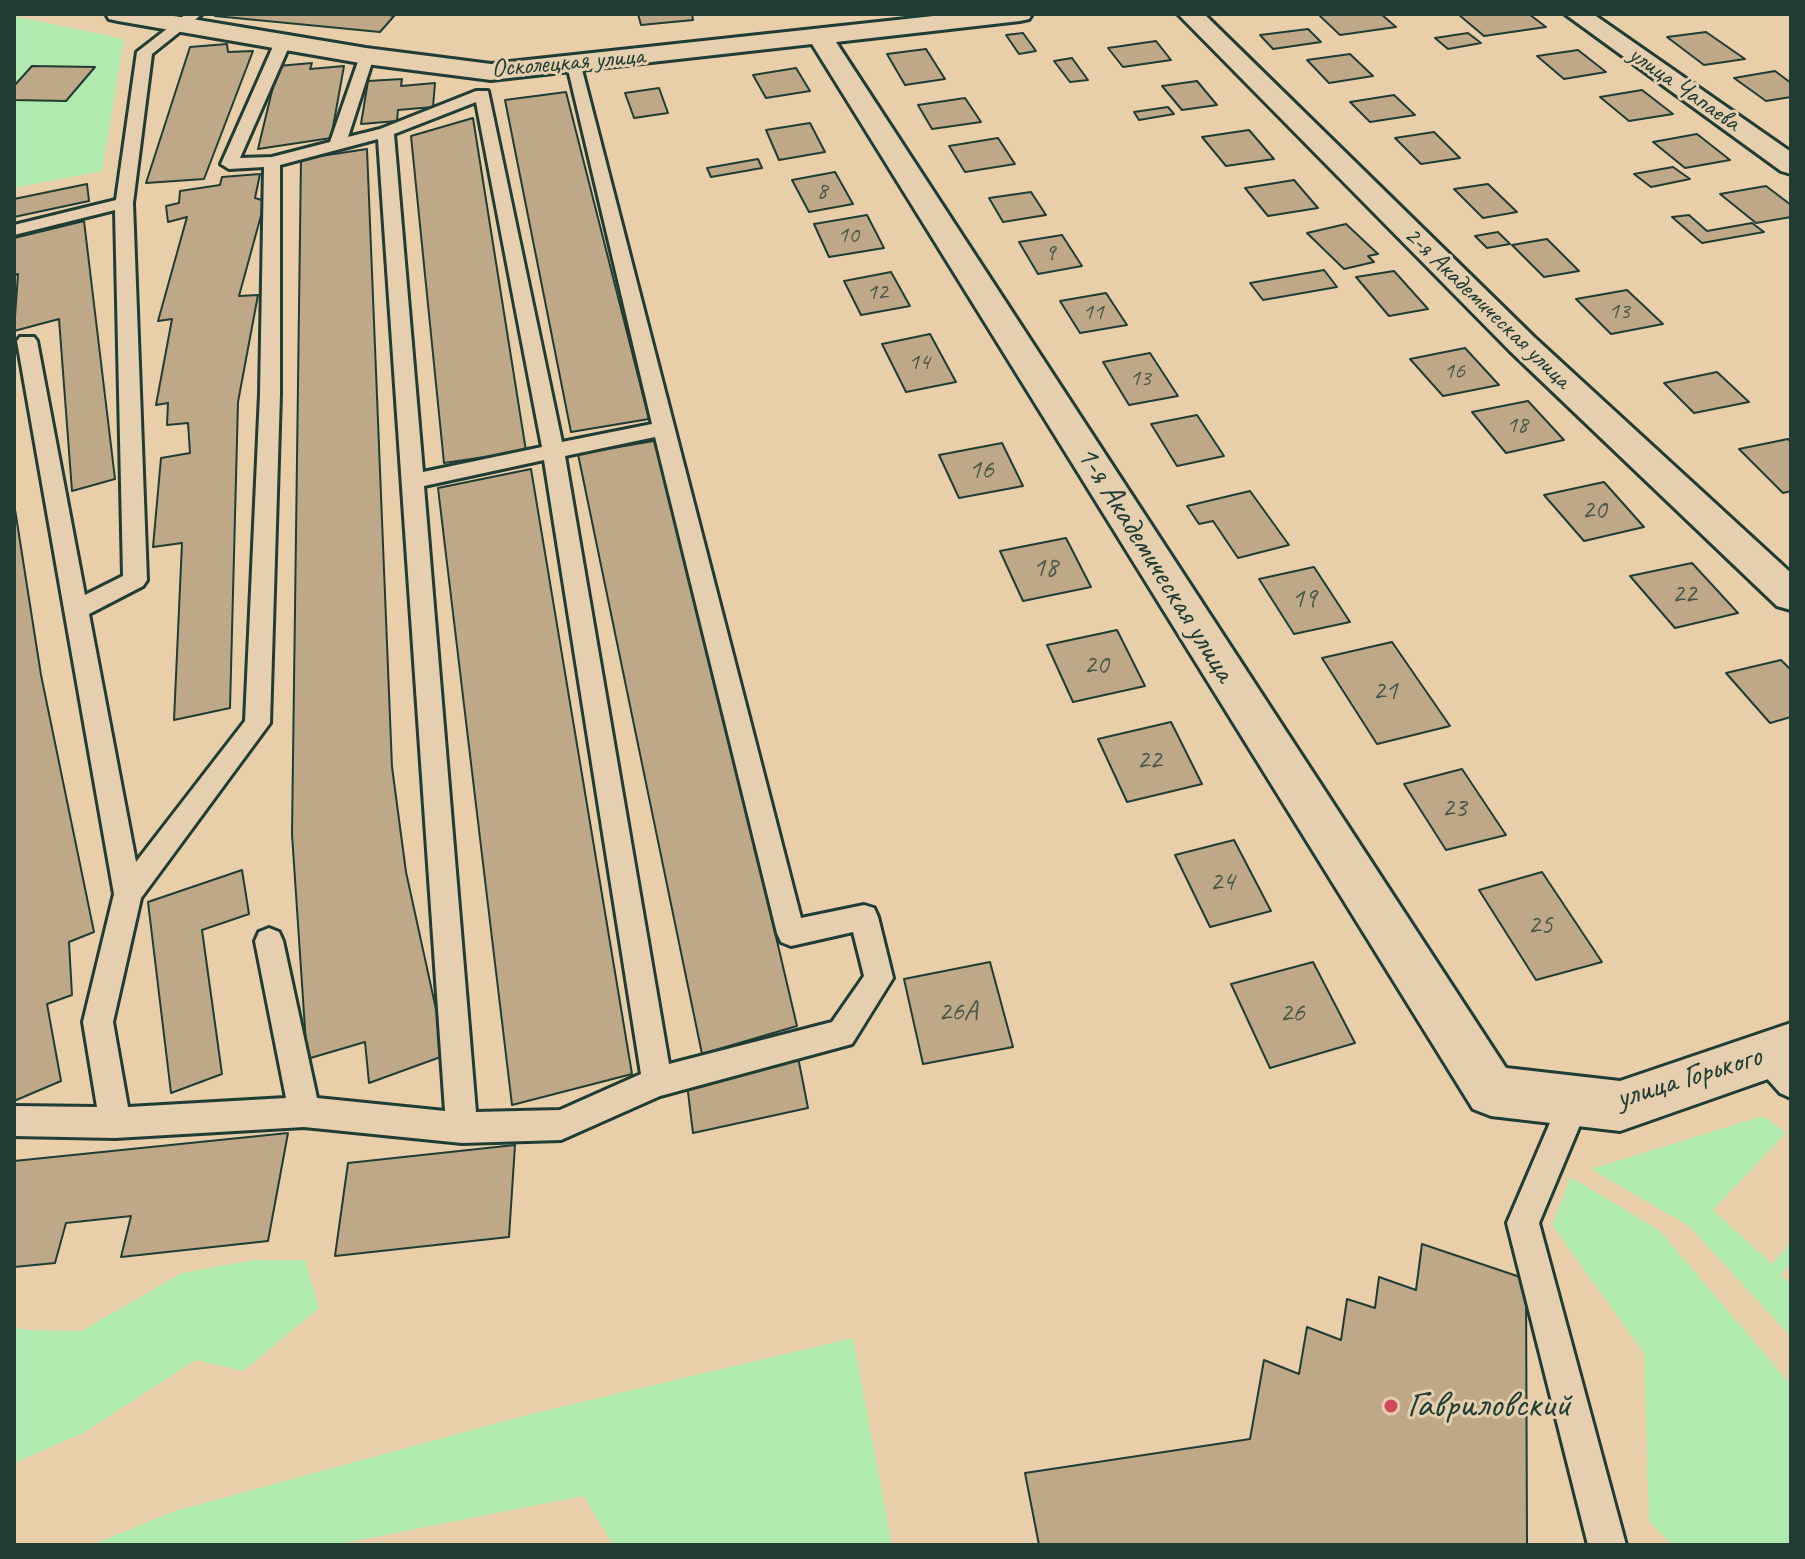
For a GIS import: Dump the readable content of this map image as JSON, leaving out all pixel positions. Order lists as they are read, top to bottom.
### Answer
{
  "streets": {
    "street": [
      "Осколецкая улица",
      "улица Чапаева",
      "2-я Академическая улица",
      "1-я Академическая улица",
      "улица Горького"
    ]
  },
  "crossings": [
    ["Осколецкая улица", "1-я Академическая улица"],
    ["1-я Академическая улица", "улица Горького"]
  ],
  "places": ["Гавриловский"],
  "house_numbers": [
    "8",
    "10",
    "9",
    "12",
    "13",
    "11",
    "14",
    "16",
    "13",
    "18",
    "16",
    "20",
    "18",
    "22",
    "19",
    "20",
    "21",
    "22",
    "23",
    "24",
    "25",
    "26А",
    "26"
  ]
}
